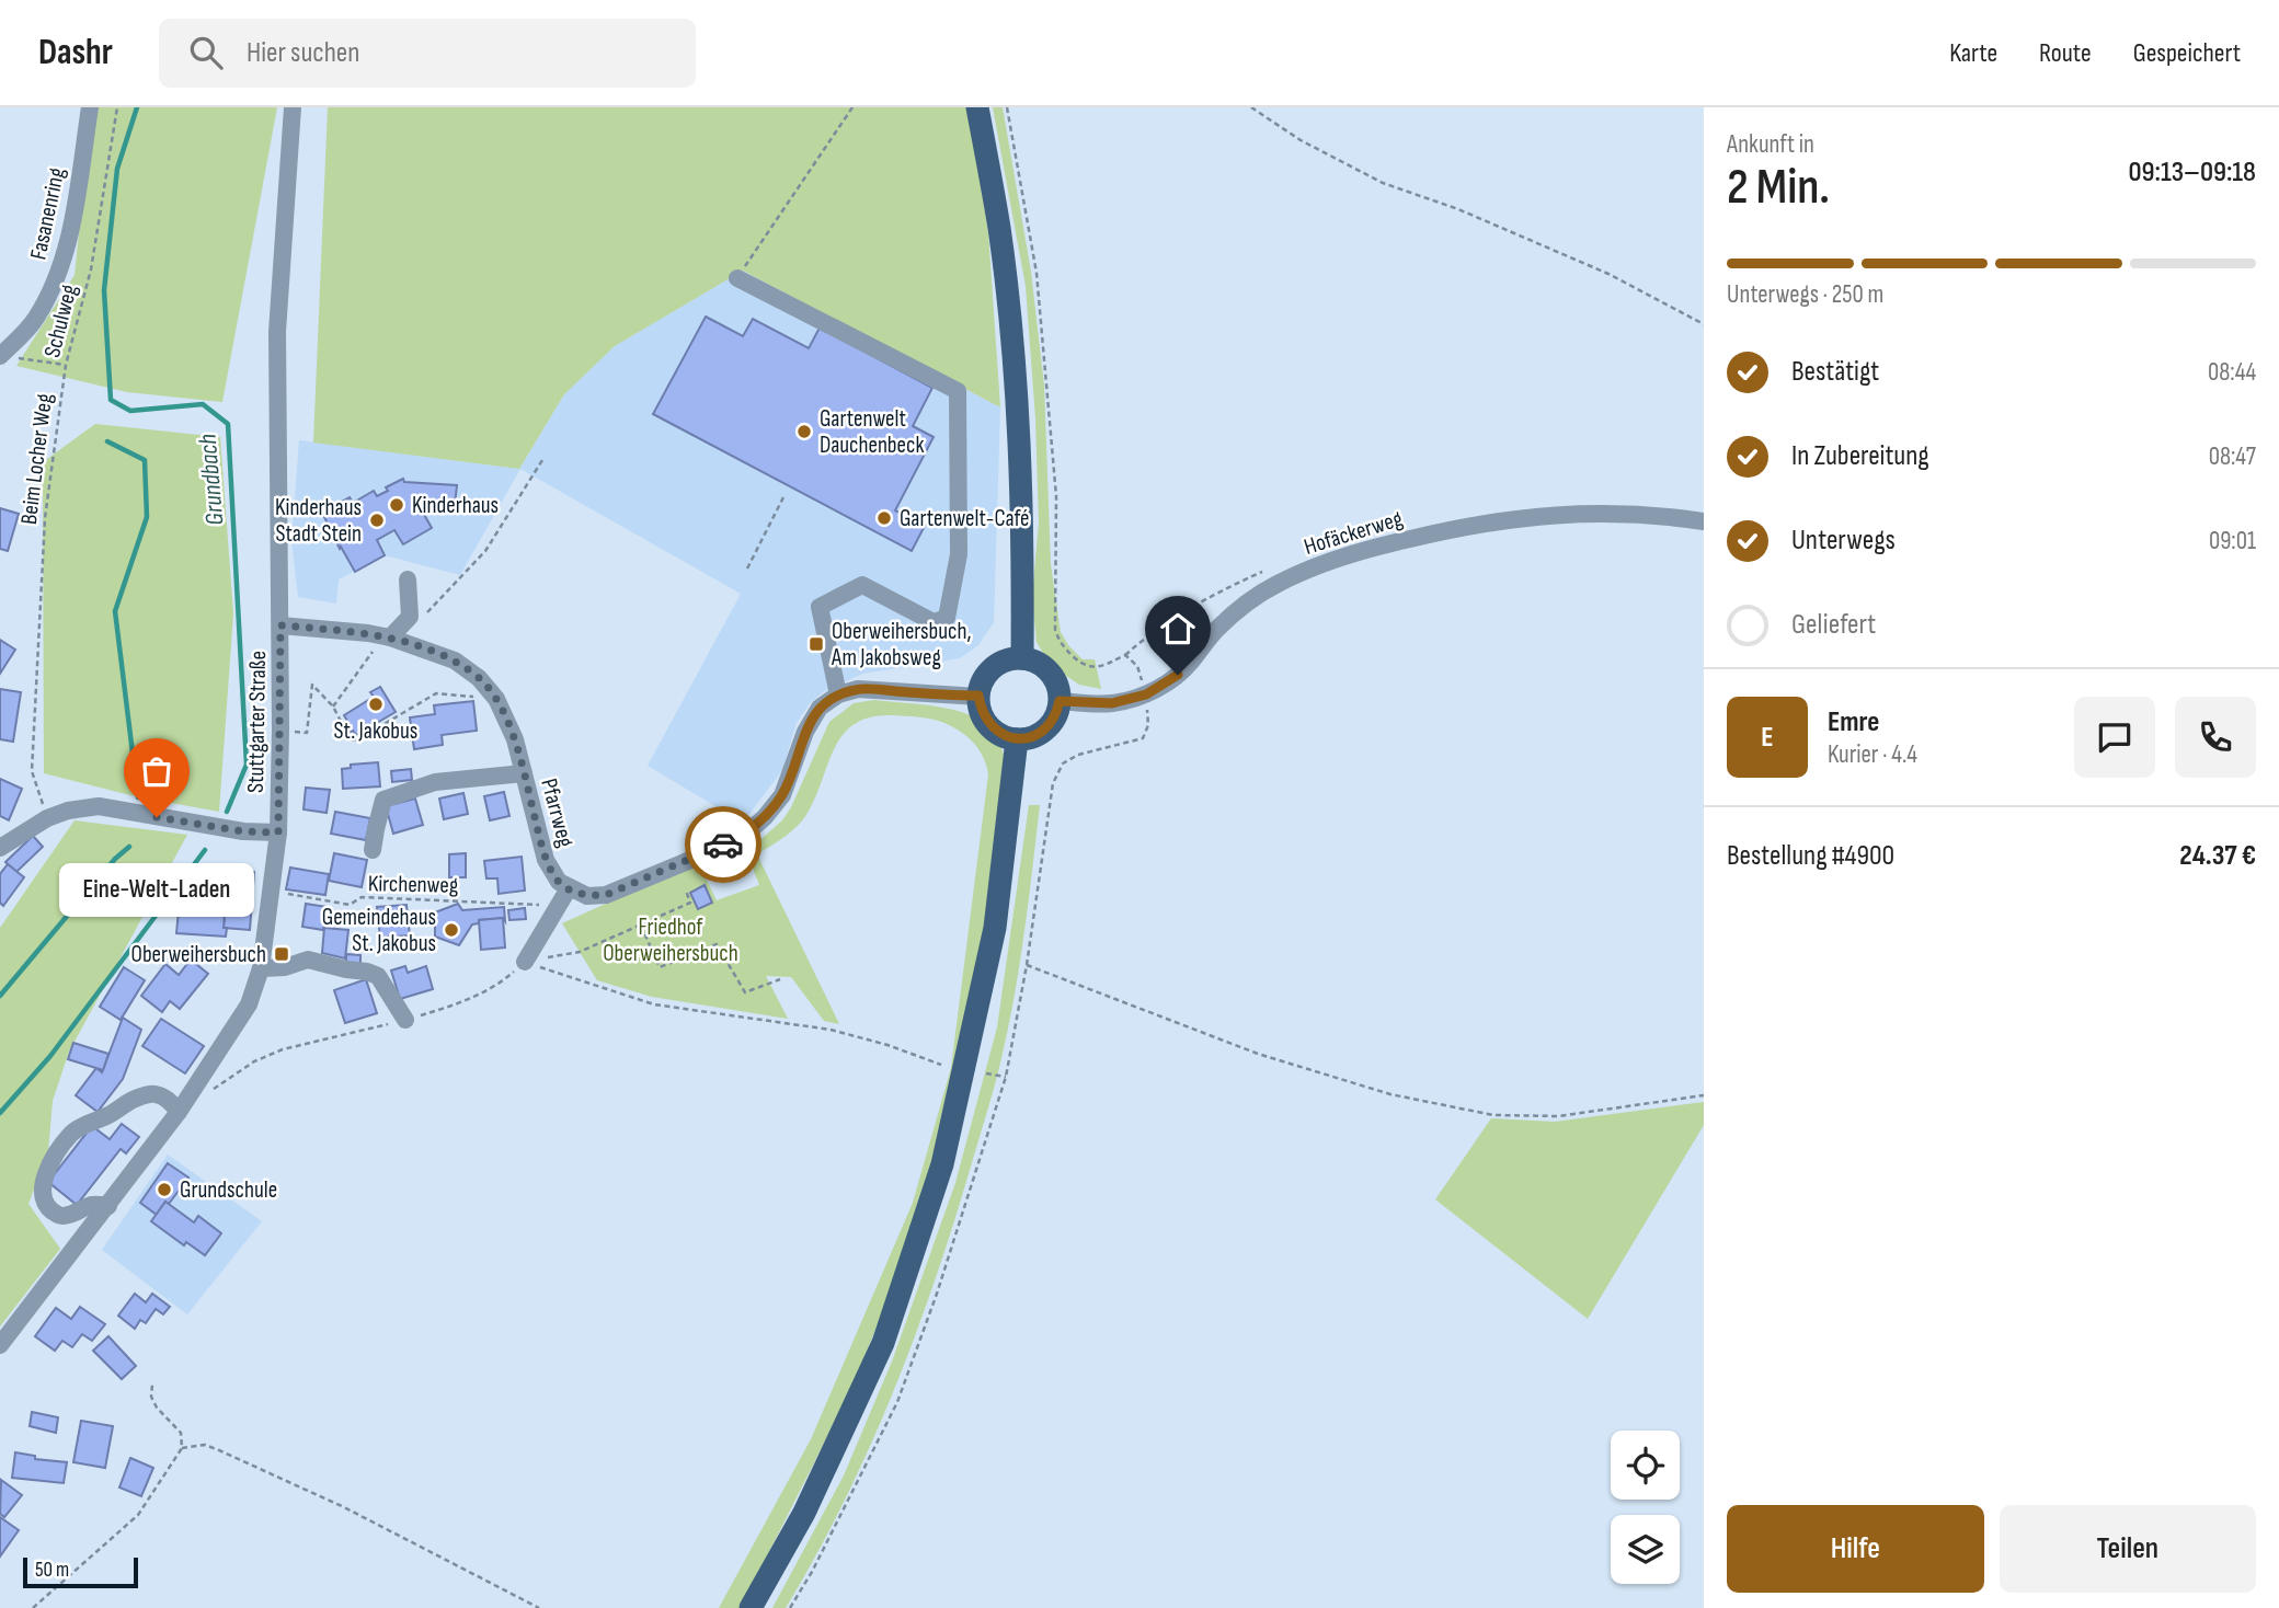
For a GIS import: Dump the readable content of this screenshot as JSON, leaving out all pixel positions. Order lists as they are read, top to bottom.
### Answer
{
  "streets": {
    "street": [
      "Fasanenring",
      "Hofäckerweg",
      "Stuttgarter Straße",
      "Pfarrweg"
    ],
    "path": ["Schulweg", "Kirchenweg"]
  },
  "crossings": [
    ["Stuttgarter Straße", "Pfarrweg"],
    ["Stuttgarter Straße", "Kirchenweg"]
  ],
  "water": ["Grundbach"],
  "parks": ["Friedhof Oberweihersbuch"],
  "places": {
    "other": [
      "Gartenwelt Dauchenbeck",
      "Kinderhaus",
      "Gartenwelt-Café",
      "Kinderhaus Stadt Stein",
      "St. Jakobus",
      "Eine-Welt-Laden",
      "Gemeindehaus St. Jakobus",
      "Grundschule"
    ],
    "transit": ["Oberweihersbuch, Am Jakobsweg", "Oberweihersbuch"]
  },
  "scale_bar": "50 m",
  "page": {
    "header": "Dashr",
    "search": "Hier suchen",
    "nav": ["Karte", "Route", "Gespeichert"],
    "heading": ["2 Min.", "Ankunft in", "09:13–09:18"],
    "panel": [
      "Emre",
      "Kurier · 4.4",
      "Bestellung #4900",
      "24.37 €"
    ],
    "bar": "Unterwegs · 250 m",
    "list": [
      ["Bestätigt", "08:44"],
      ["In Zubereitung", "08:47"],
      ["Unterwegs", "09:01"],
      "Geliefert"
    ],
    "round": "E",
    "bubble": "Eine-Welt-Laden",
    "buttons": ["Hilfe", "Teilen"],
    "scale": "50 m"
  }
}
